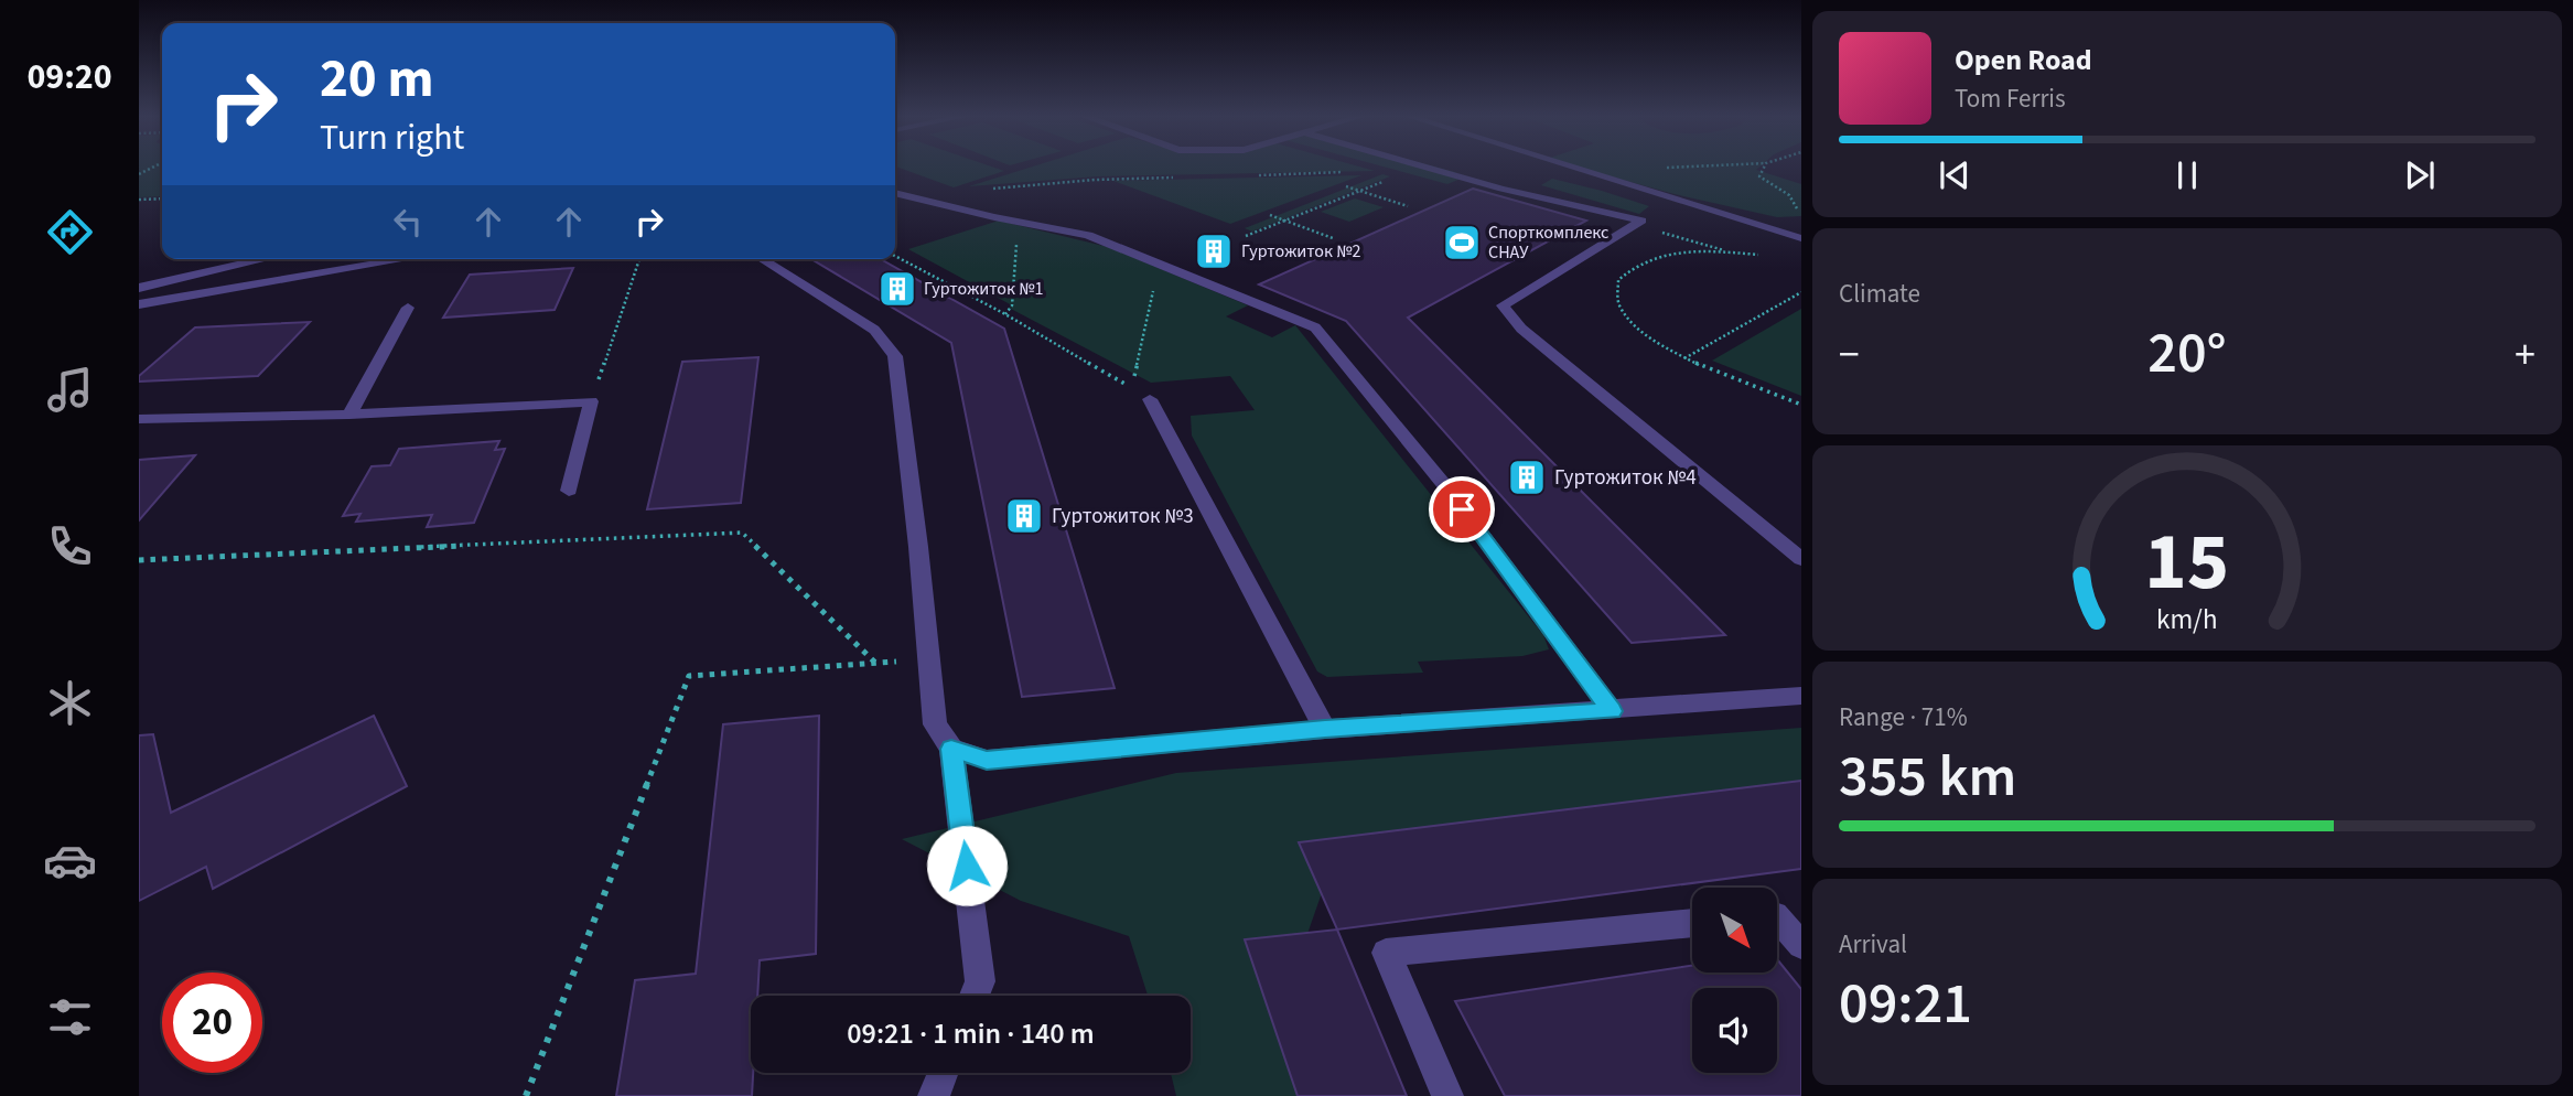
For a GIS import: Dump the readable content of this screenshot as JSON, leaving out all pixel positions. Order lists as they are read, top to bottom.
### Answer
{
  "places": {
    "sports": ["Спорткомплекс СНАУ"],
    "building": [
      "Гуртожиток №2",
      "Гуртожиток №1",
      "Гуртожиток №4",
      "Гуртожиток №3"
    ]
  },
  "north": "bottom right",
  "page": {
    "tabs": "09:20",
    "turn": ["20 m", "Turn right"],
    "song": ["Open Road", "Tom Ferris"],
    "tile": [
      "Climate",
      ["Range · 71%", "355 km"],
      ["Arrival", "09:21"]
    ],
    "heat": ["−", "20°", "+"],
    "limit": "20",
    "trip": "09:21 · 1 min · 140 m",
    "gauge": ["15", "km/h"]
  }
}
